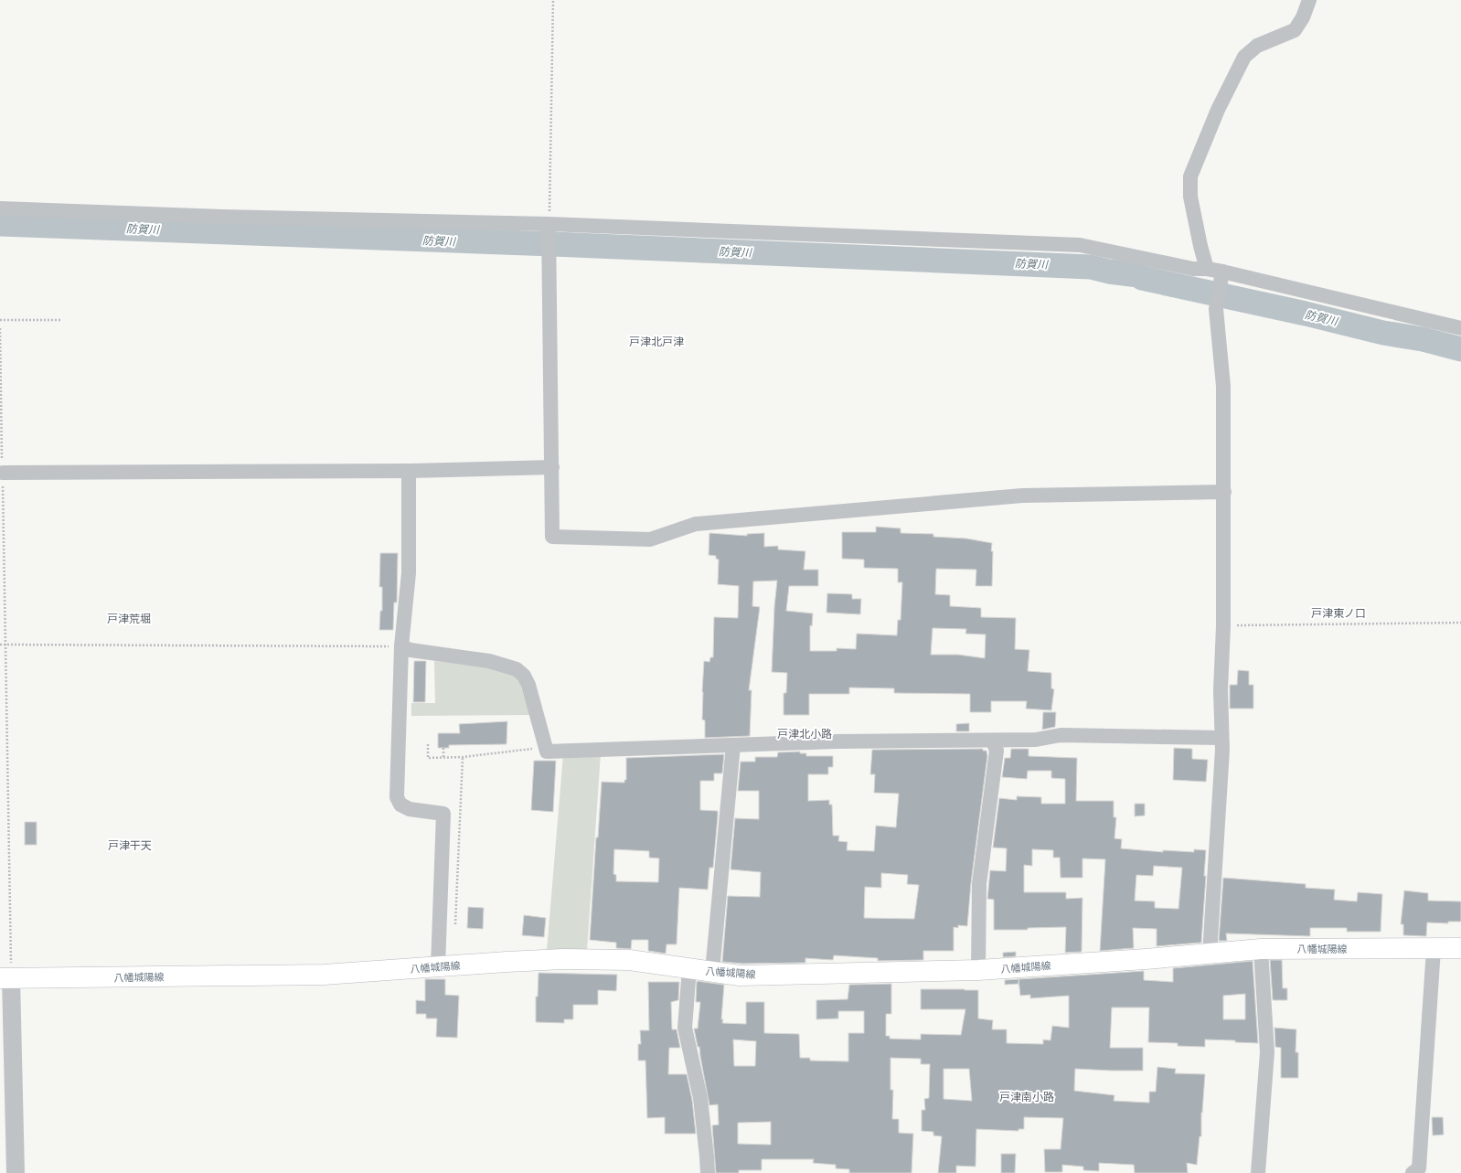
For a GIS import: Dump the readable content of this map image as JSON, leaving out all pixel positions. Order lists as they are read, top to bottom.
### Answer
{
  "streets": {
    "main road": ["八幡城陽線"]
  },
  "districts": [
    "戸津北戸津",
    "戸津東ノ口",
    "戸津荒堀",
    "戸津北小路",
    "戸津干天",
    "戸津南小路"
  ],
  "water": ["防賀川"]
}
